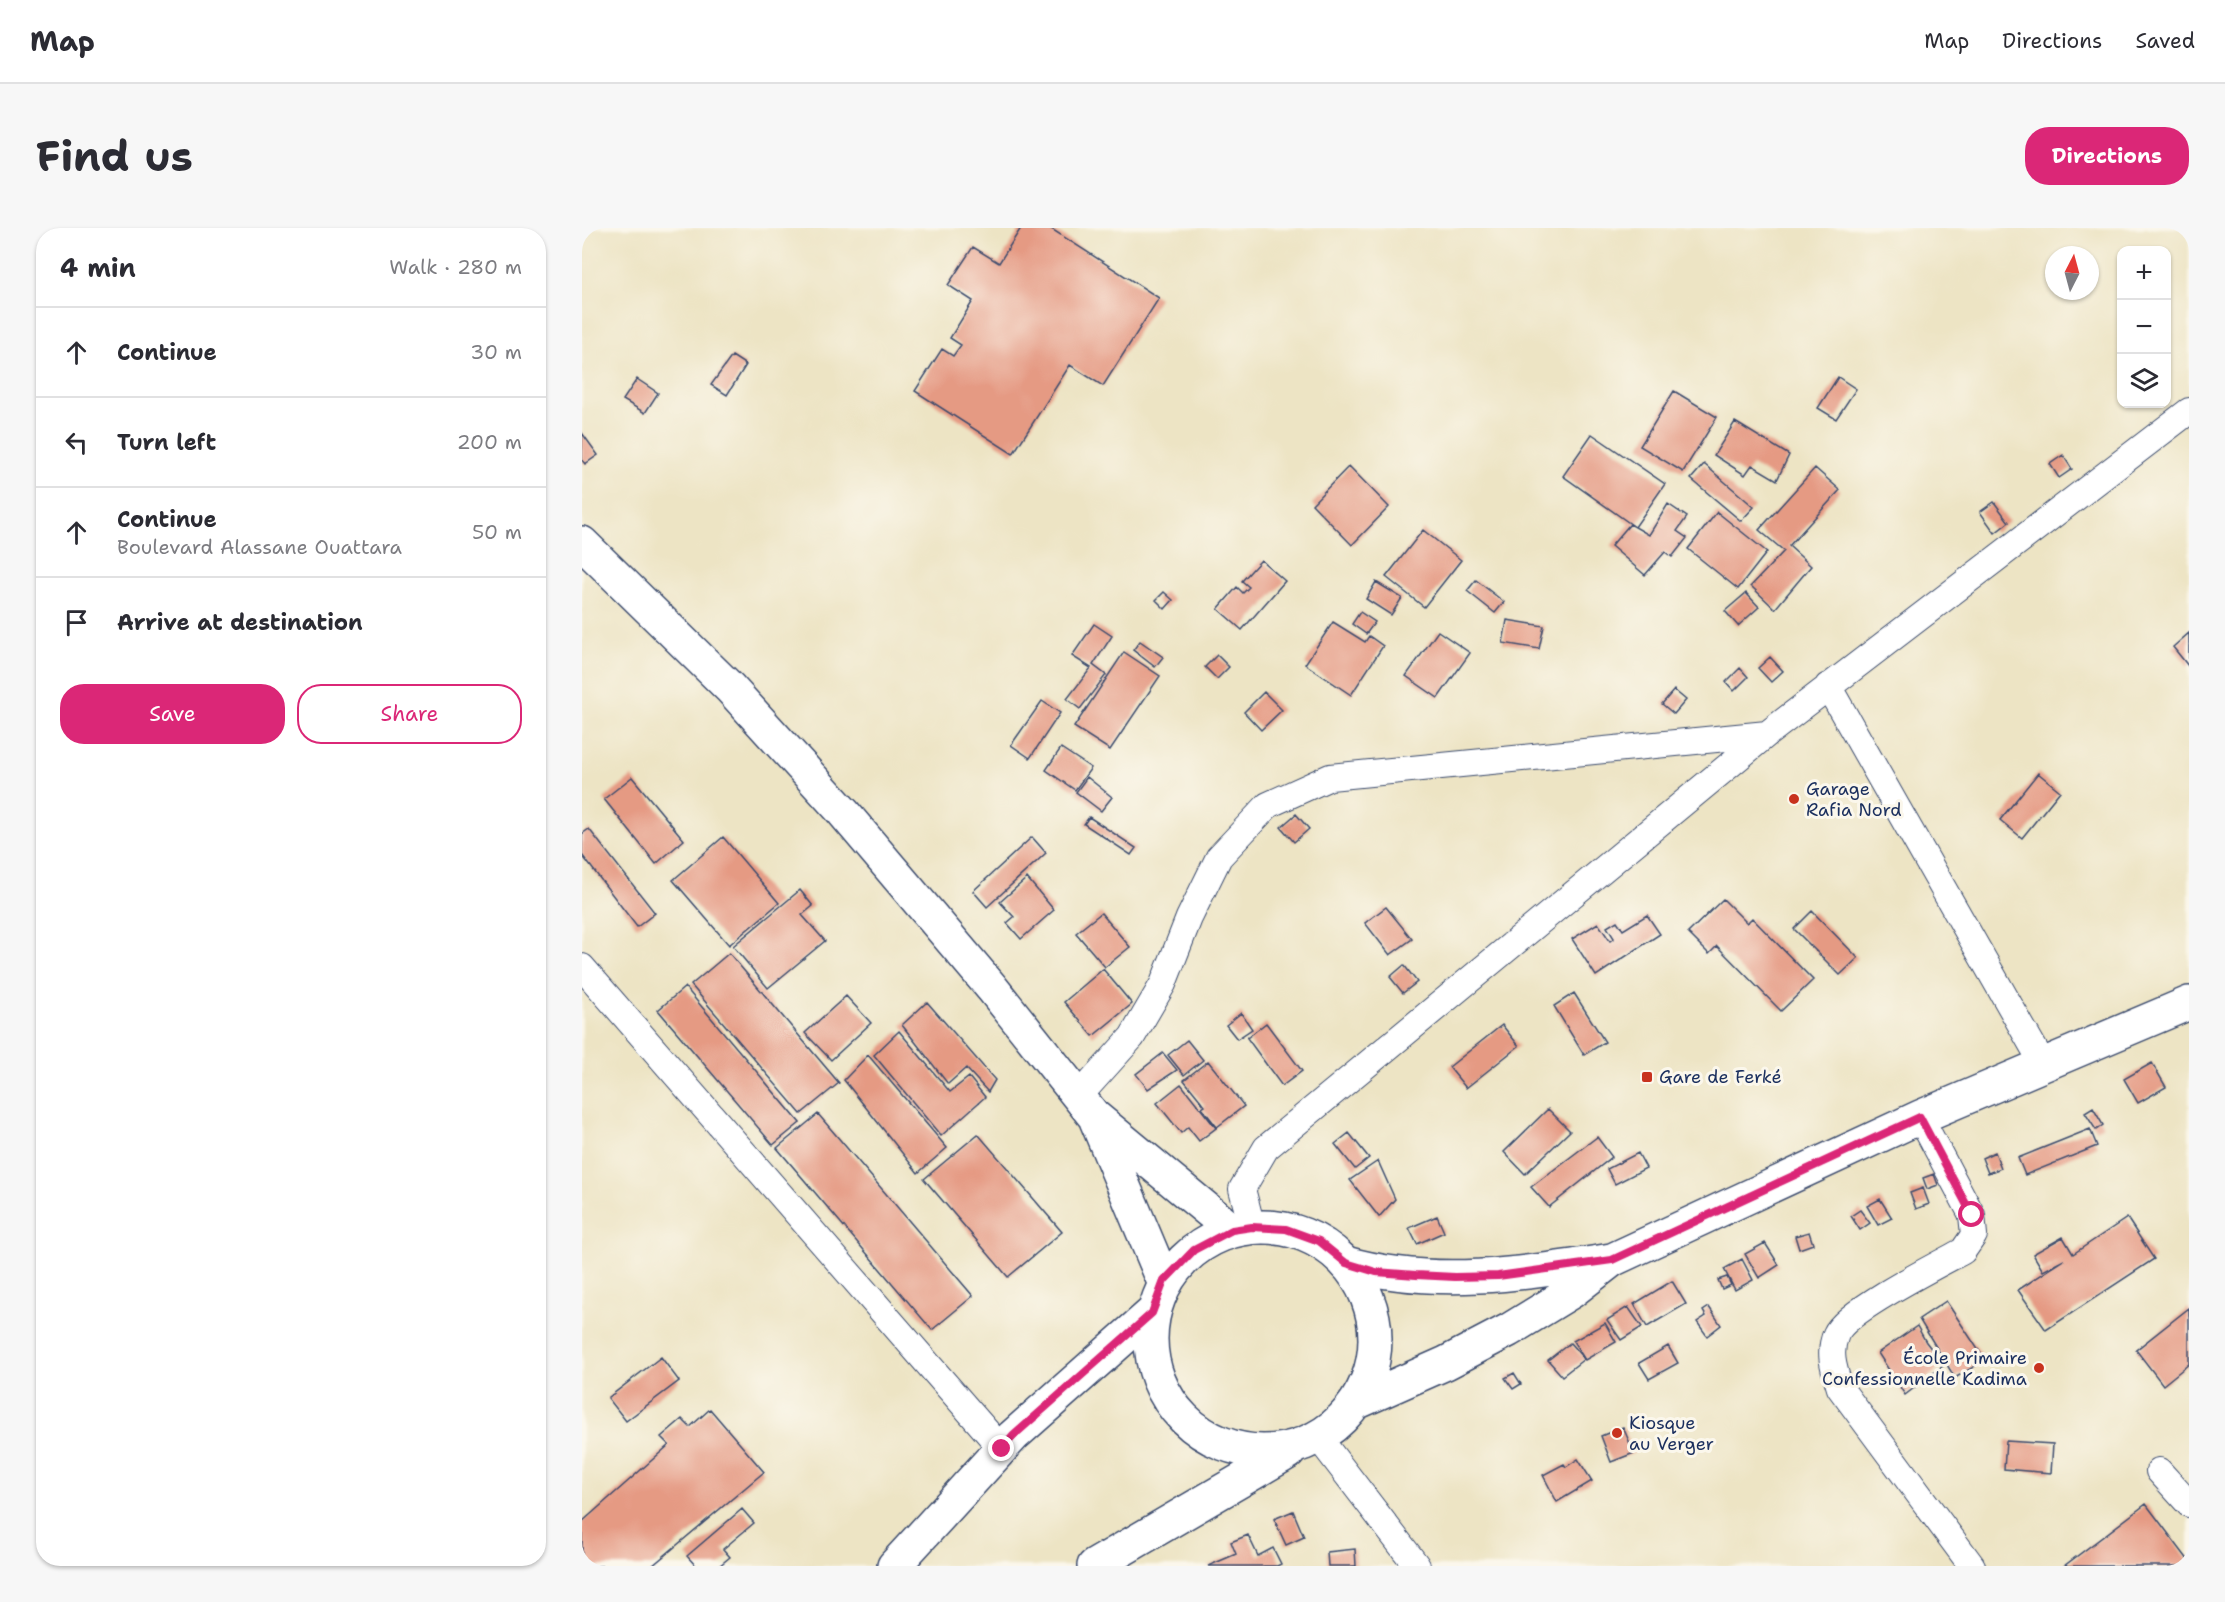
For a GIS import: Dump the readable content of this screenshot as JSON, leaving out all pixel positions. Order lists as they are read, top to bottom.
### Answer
{
  "places": {
    "other": ["Garage Rafia Nord", "École Primaire Confessionnelle Kadima", "Kiosque au Verger"],
    "transit": ["Gare de Ferké"]
  },
  "north": "top",
  "page": {
    "header": "Map",
    "nav": ["Map", "Directions", "Saved"],
    "buttons": [
      "Directions",
      ["Save", "Share"]
    ],
    "title": "Find us",
    "heading": ["4 min", "Walk · 280 m"],
    "map_buttons": ["+", "−"],
    "list": [
      ["Continue", "30 m"],
      ["Turn left", "200 m"],
      ["Continue", "Boulevard Alassane Ouattara", "50 m"],
      "Arrive at destination"
    ]
  }
}
